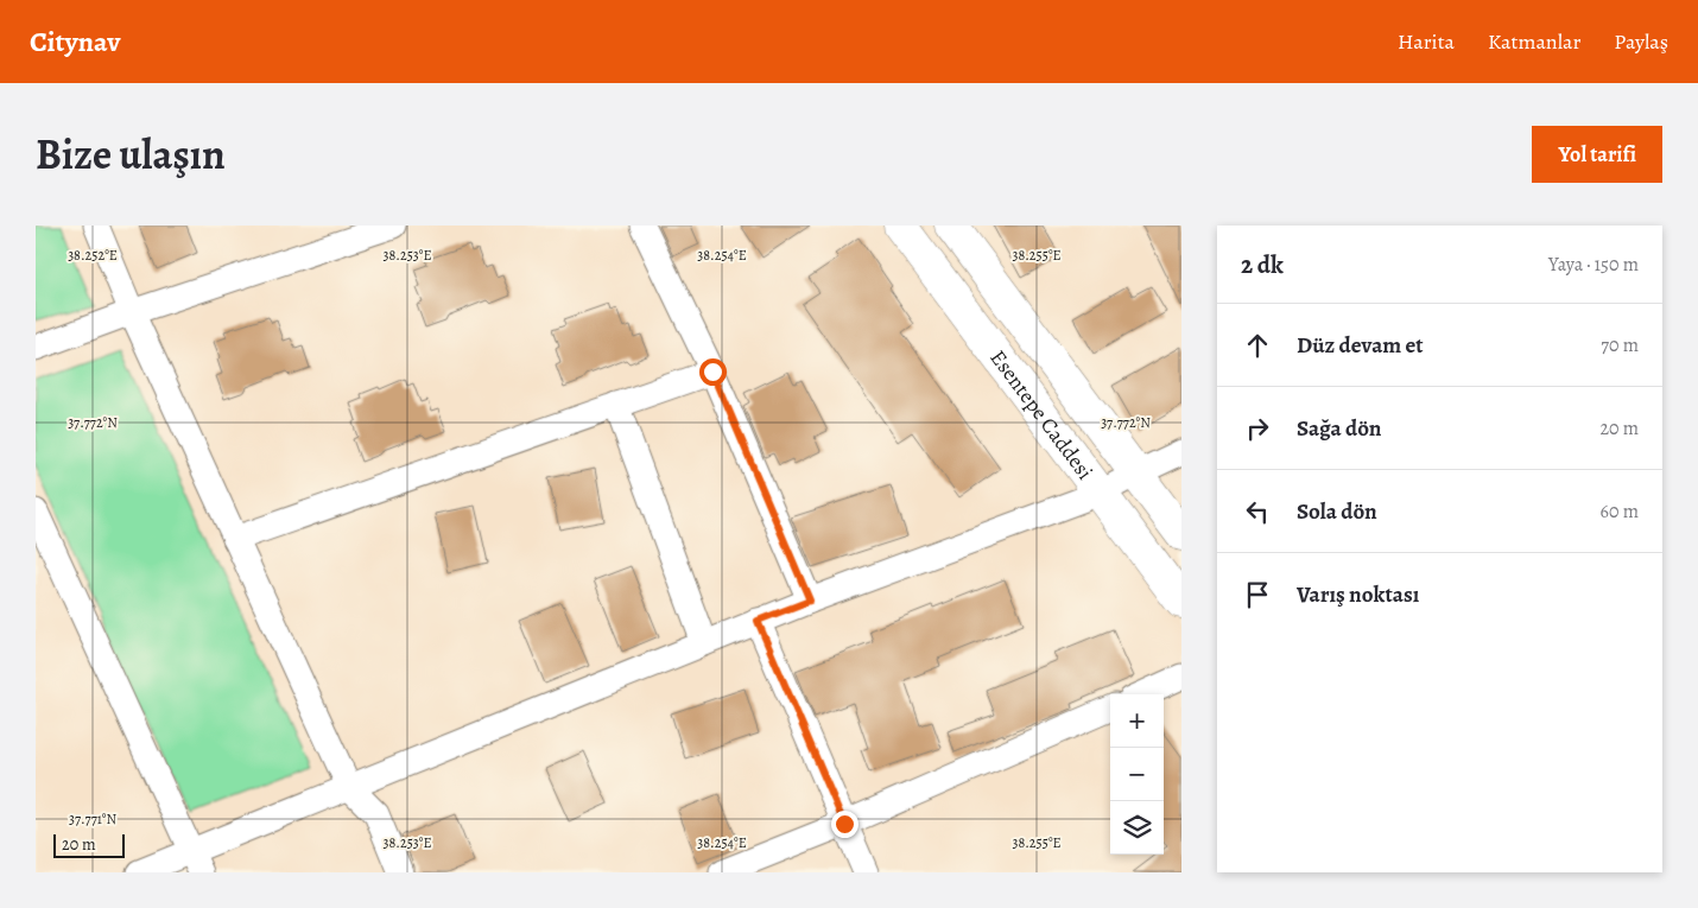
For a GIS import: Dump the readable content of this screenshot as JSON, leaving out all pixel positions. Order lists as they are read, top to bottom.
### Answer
{
  "streets": {
    "main road": ["Esentepe Caddesi"]
  },
  "scale_bar": "20 m",
  "page": {
    "header": "Citynav",
    "nav": ["Harita", "Katmanlar", "Paylaş"],
    "title": "Bize ulaşın",
    "buttons": "Yol tarifi",
    "heading": ["2 dk", "Yaya · 150 m"],
    "list": [
      ["Düz devam et", "70 m"],
      ["Sağa dön", "20 m"],
      ["Sola dön", "60 m"],
      "Varış noktası"
    ],
    "map_buttons": ["+", "−"],
    "scale": "20 m"
  },
  "coordinates": [
    "38.252°E",
    "38.253°E",
    "38.254°E",
    "38.255°E",
    "37.772°N",
    "37.771°N"
  ]
}
